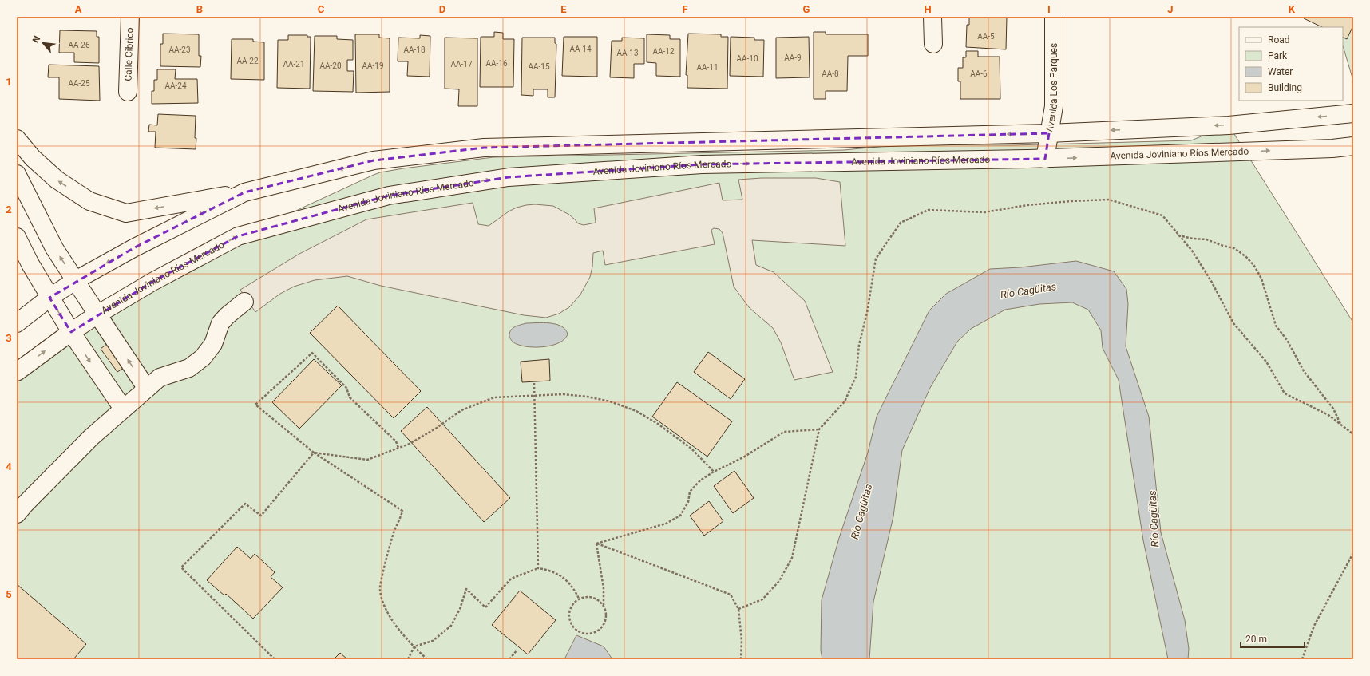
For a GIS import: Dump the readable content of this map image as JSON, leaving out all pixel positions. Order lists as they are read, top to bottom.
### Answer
{
  "streets": {
    "main road": ["Calle Cibrico", "Avenida Los Parques", "Avenida Joviniano Ríos Mercado"]
  },
  "crossings": [
    ["Avenida Los Parques", "Avenida Joviniano Ríos Mercado"]
  ],
  "water": ["Río Cagüitas"],
  "house_numbers": [
    "AA-5",
    "AA-26",
    "AA-14",
    "AA-23",
    "AA-18",
    "AA-12",
    "AA-13",
    "AA-9",
    "AA-10",
    "AA-22",
    "AA-16",
    "AA-21",
    "AA-17",
    "AA-20",
    "AA-19",
    "AA-15",
    "AA-11",
    "AA-8",
    "AA-6",
    "AA-25",
    "AA-24"
  ],
  "legend": [
    "Road",
    "Park",
    "Water",
    "Building"
  ],
  "scale_bar": "20 m",
  "north": "top left",
  "grid": {
    "columns": [
      "A",
      "B",
      "C",
      "D",
      "E",
      "F",
      "G",
      "H",
      "I",
      "J",
      "K"
    ],
    "rows": [
      "1",
      "2",
      "3",
      "4",
      "5"
    ]
  }
}
